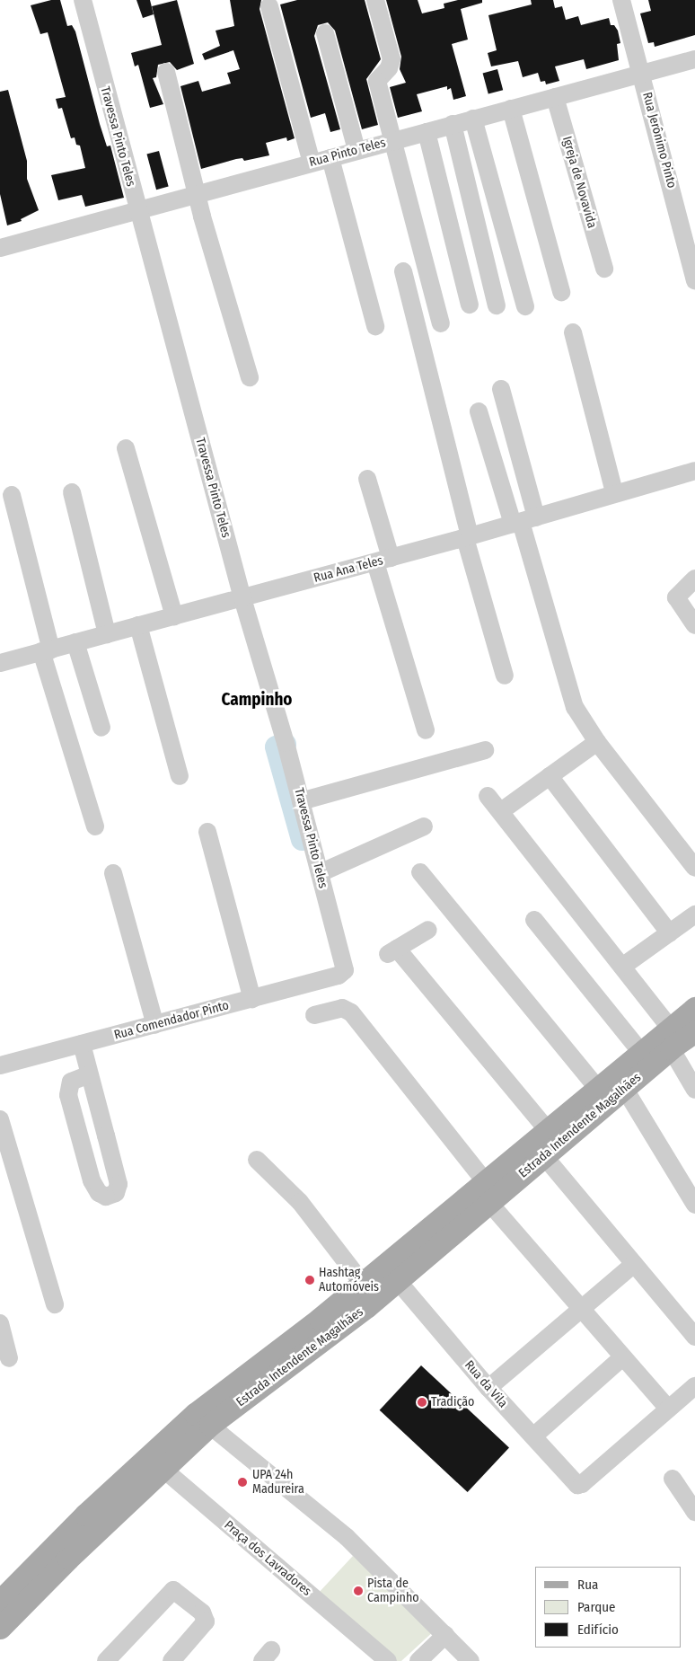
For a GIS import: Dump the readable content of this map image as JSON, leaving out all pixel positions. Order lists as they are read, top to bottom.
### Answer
{
  "streets": {
    "main road": ["Estrada Intendente Magalhães"],
    "street": [
      "Travessa Pinto Teles",
      "Rua Jerônimo Pinto",
      "Rua Pinto Teles",
      "Igreja de Novavida",
      "Rua Ana Teles",
      "Rua Comendador Pinto",
      "Rua da Vila",
      "Praça dos Lavradores"
    ]
  },
  "crossings": [
    ["Travessa Pinto Teles", "Rua Pinto Teles"],
    ["Travessa Pinto Teles", "Rua Ana Teles"],
    ["Travessa Pinto Teles", "Rua Comendador Pinto"],
    ["Rua Jerônimo Pinto", "Rua Pinto Teles"],
    ["Rua Pinto Teles", "Igreja de Novavida"],
    ["Estrada Intendente Magalhães", "Rua da Vila"],
    ["Estrada Intendente Magalhães", "Praça dos Lavradores"]
  ],
  "districts": ["Campinho"],
  "places": [
    "Hashtag Automóveis",
    "Tradição",
    "UPA 24h Madureira",
    "Pista de Campinho"
  ],
  "legend": ["Rua", "Parque", "Edifício"]
}
